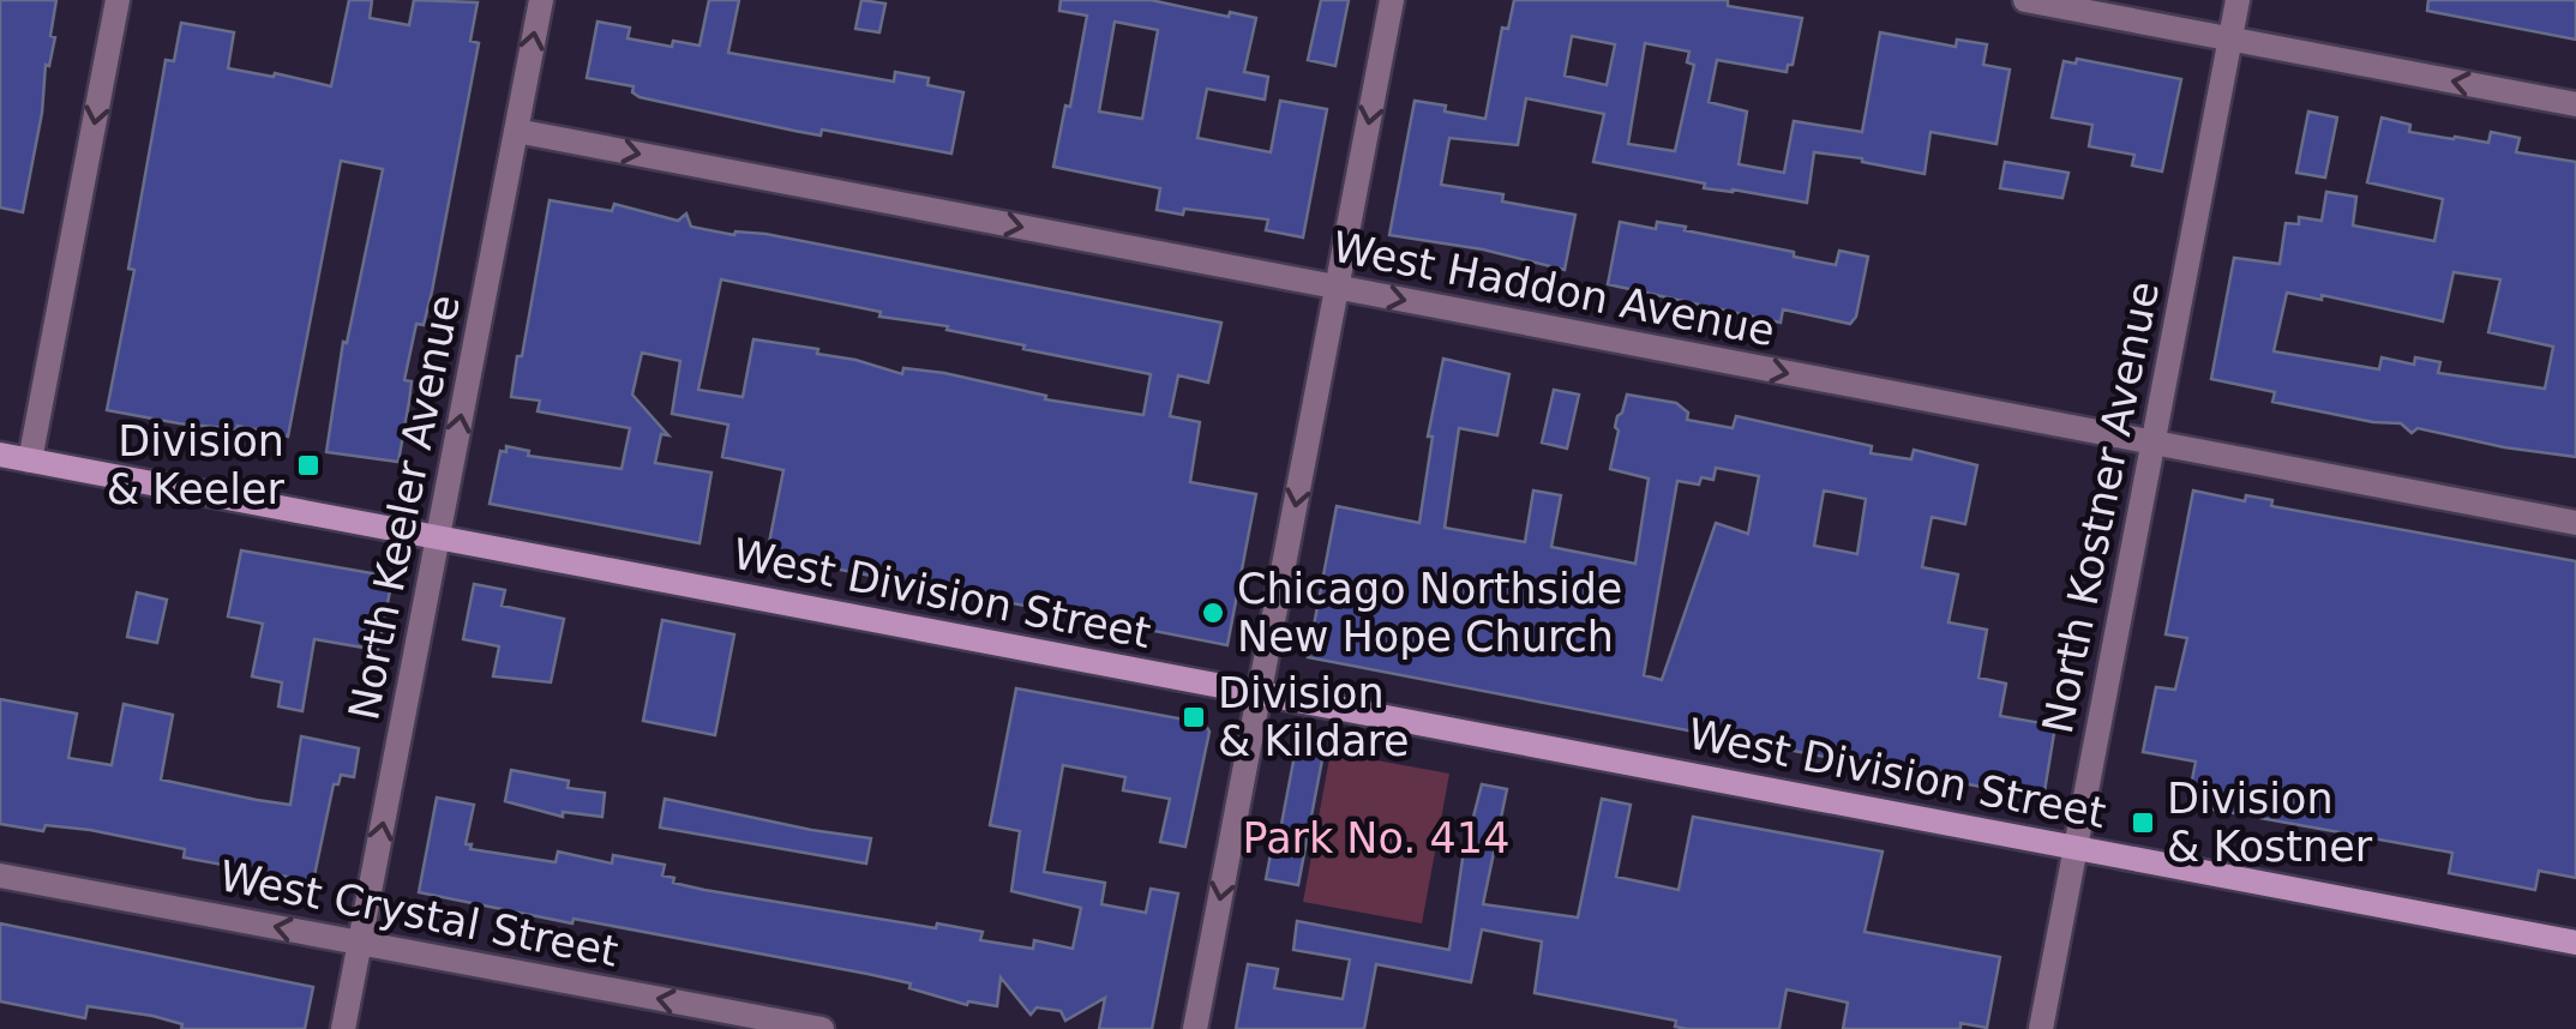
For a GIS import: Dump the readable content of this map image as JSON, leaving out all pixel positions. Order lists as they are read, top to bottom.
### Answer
{
  "streets": {
    "main road": ["West Division Street"],
    "street": [
      "West Haddon Avenue",
      "North Keeler Avenue",
      "North Kostner Avenue",
      "West Crystal Street"
    ]
  },
  "crossings": [
    ["West Haddon Avenue", "North Keeler Avenue"],
    ["West Haddon Avenue", "North Kostner Avenue"],
    ["North Keeler Avenue", "West Division Street"],
    ["North Keeler Avenue", "West Crystal Street"],
    ["North Kostner Avenue", "West Division Street"]
  ],
  "one_way": ["West Haddon Avenue", "North Keeler Avenue", "West Crystal Street"],
  "parks": ["Park No. 414"],
  "places": {
    "transit": ["Division & Keeler", "Division & Kildare", "Division & Kostner"],
    "other": ["Chicago Northside New Hope Church"]
  }
}
